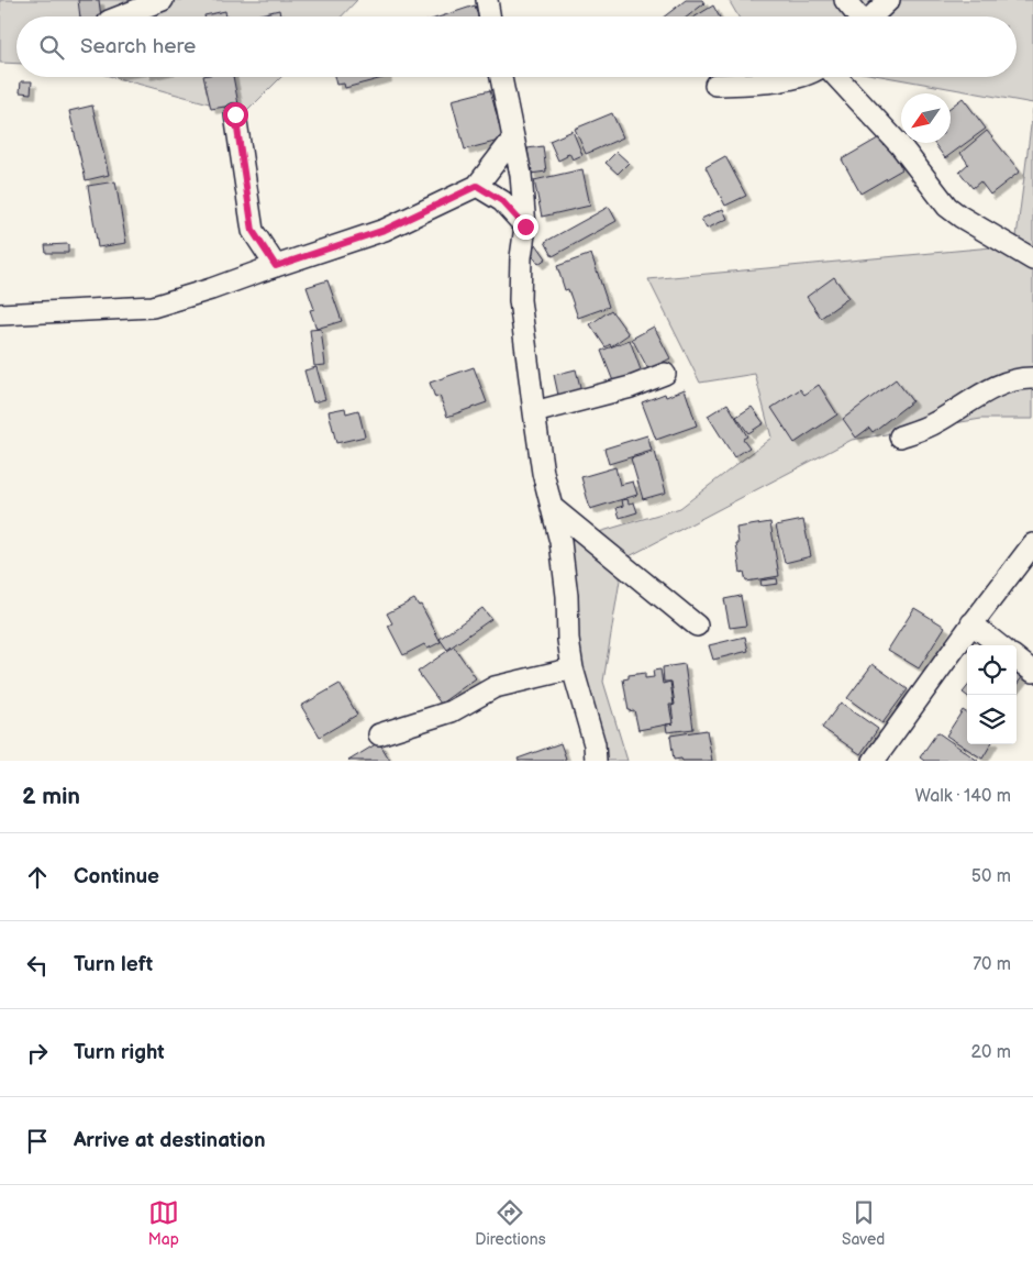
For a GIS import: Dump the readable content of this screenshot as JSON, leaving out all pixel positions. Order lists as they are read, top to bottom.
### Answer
{
  "north": "bottom left",
  "page": {
    "search": "Search here",
    "heading": ["2 min", "Walk · 140 m"],
    "list": [
      ["Continue", "50 m"],
      ["Turn left", "70 m"],
      ["Turn right", "20 m"],
      "Arrive at destination"
    ],
    "nav": ["Map", "Directions", "Saved"]
  }
}
